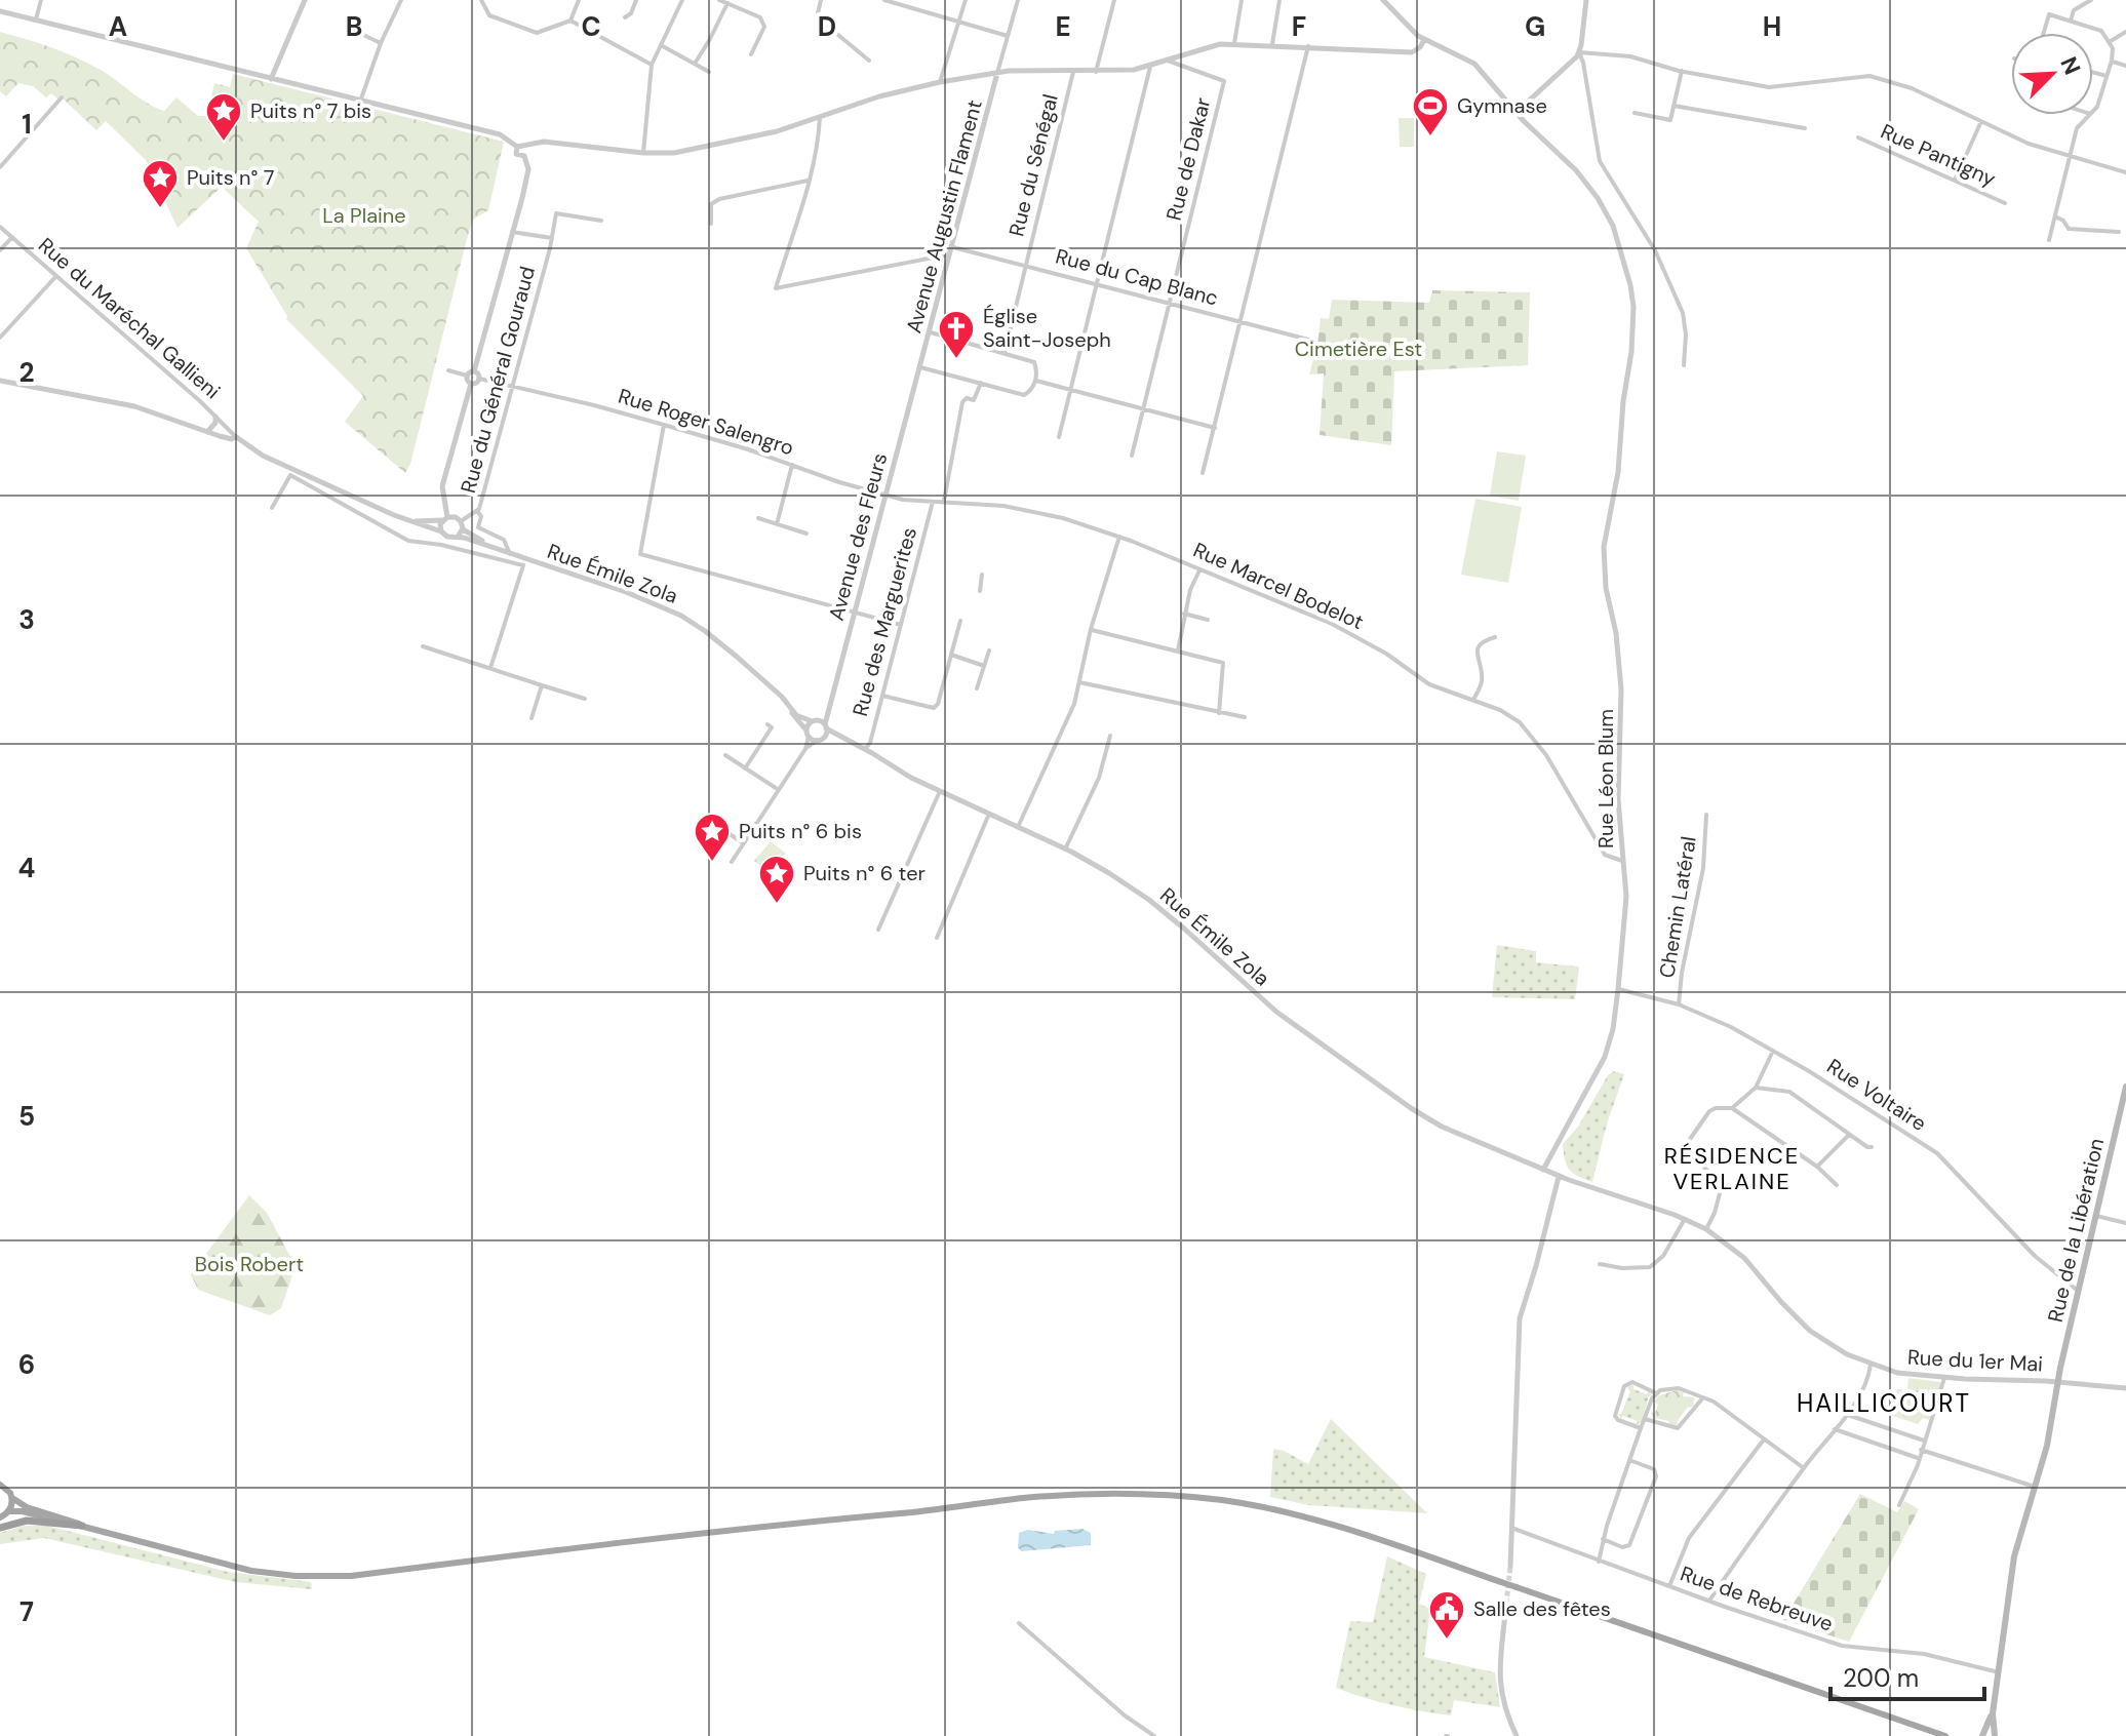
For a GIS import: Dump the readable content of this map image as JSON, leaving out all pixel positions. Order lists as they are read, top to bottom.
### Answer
{
  "streets": {
    "main road": ["Rue de la Libération"],
    "street": [
      "Rue Pantigny",
      "Rue de Dakar",
      "Rue du Sénégal",
      "Avenue Augustin Flament",
      "Rue du Cap Blanc",
      "Rue du Maréchal Gallieni",
      "Rue du Général Gouraud",
      "Rue Roger Salengro",
      "Avenue des Fleurs",
      "Rue Émile Zola",
      "Rue Marcel Bodelot",
      "Rue des Marguerites",
      "Rue Léon Blum",
      "Chemin Latéral",
      "Rue Voltaire",
      "Rue du 1er Mai",
      "Rue de Rebreuve"
    ]
  },
  "crossings": [
    ["Rue de Dakar", "Rue du Cap Blanc"],
    ["Rue du Sénégal", "Rue du Cap Blanc"],
    ["Avenue Augustin Flament", "Rue du Cap Blanc"],
    ["Avenue Augustin Flament", "Avenue des Fleurs"],
    ["Rue du Général Gouraud", "Rue Roger Salengro"],
    ["Rue Roger Salengro", "Avenue des Fleurs"],
    ["Rue Roger Salengro", "Rue Marcel Bodelot"],
    ["Avenue des Fleurs", "Rue Émile Zola"],
    ["Avenue des Fleurs", "Rue Marcel Bodelot"],
    ["Rue Émile Zola", "Rue des Marguerites"],
    ["Rue Émile Zola", "Rue Léon Blum"],
    ["Rue Émile Zola", "Rue du 1er Mai"],
    ["Rue Marcel Bodelot", "Rue des Marguerites"],
    ["Rue Marcel Bodelot", "Rue Léon Blum"],
    ["Rue Léon Blum", "Rue Voltaire"],
    ["Chemin Latéral", "Rue Voltaire"],
    ["Rue Voltaire", "Rue de la Libération"],
    ["Rue de la Libération", "Rue du 1er Mai"],
    ["Rue de la Libération", "Rue de Rebreuve"]
  ],
  "districts": ["RÉSIDENCE VERLAINE", "HAILLICOURT"],
  "parks": ["La Plaine", "Cimetière Est", "Bois Robert"],
  "places": {
    "sports": ["Gymnase"],
    "place": [
      "Puits n° 7 bis",
      "Puits n° 7",
      "Puits n° 6 bis",
      "Puits n° 6 ter"
    ],
    "church": ["Église Saint-Joseph"],
    "public building": ["Salle des fêtes"]
  },
  "scale_bar": "200 m",
  "north": "top right",
  "grid": {
    "columns": [
      "A",
      "B",
      "C",
      "D",
      "E",
      "F",
      "G",
      "H"
    ],
    "rows": [
      "1",
      "2",
      "3",
      "4",
      "5",
      "6",
      "7"
    ]
  }
}
